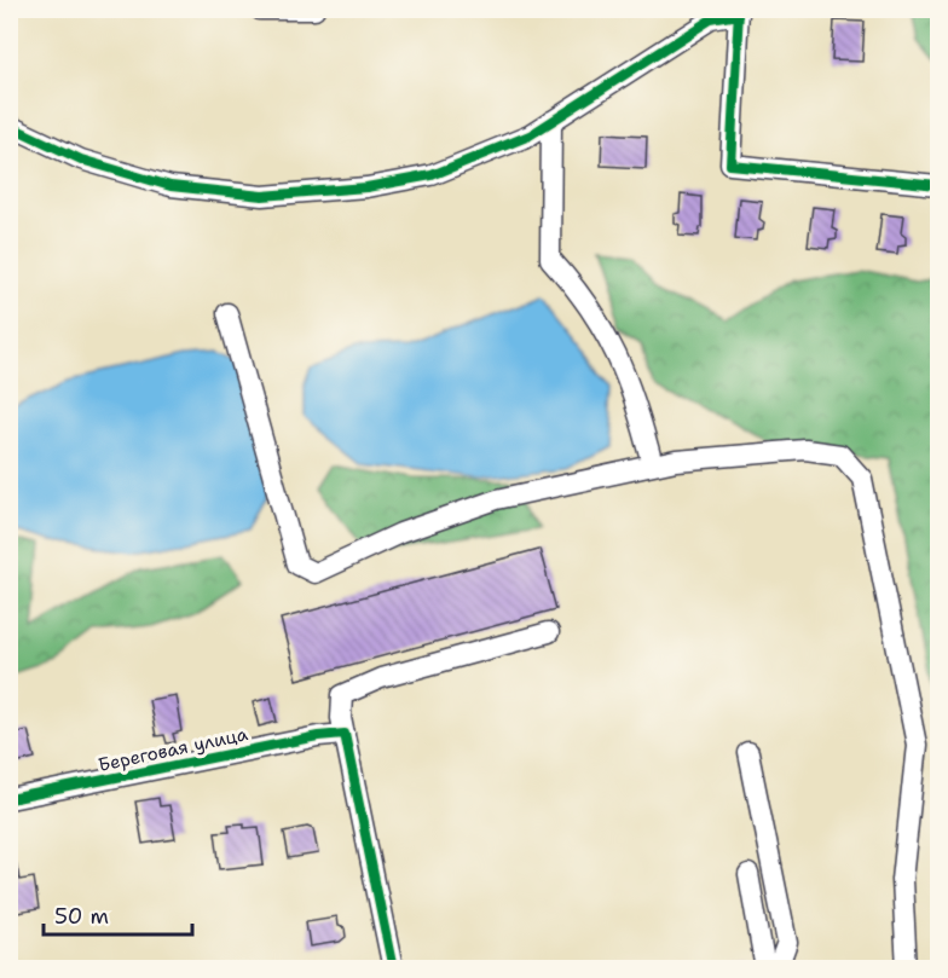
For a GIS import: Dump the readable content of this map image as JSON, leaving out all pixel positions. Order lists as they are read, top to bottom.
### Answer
{
  "streets": {
    "street": ["Береговая улица"]
  },
  "scale_bar": "50 m"
}
